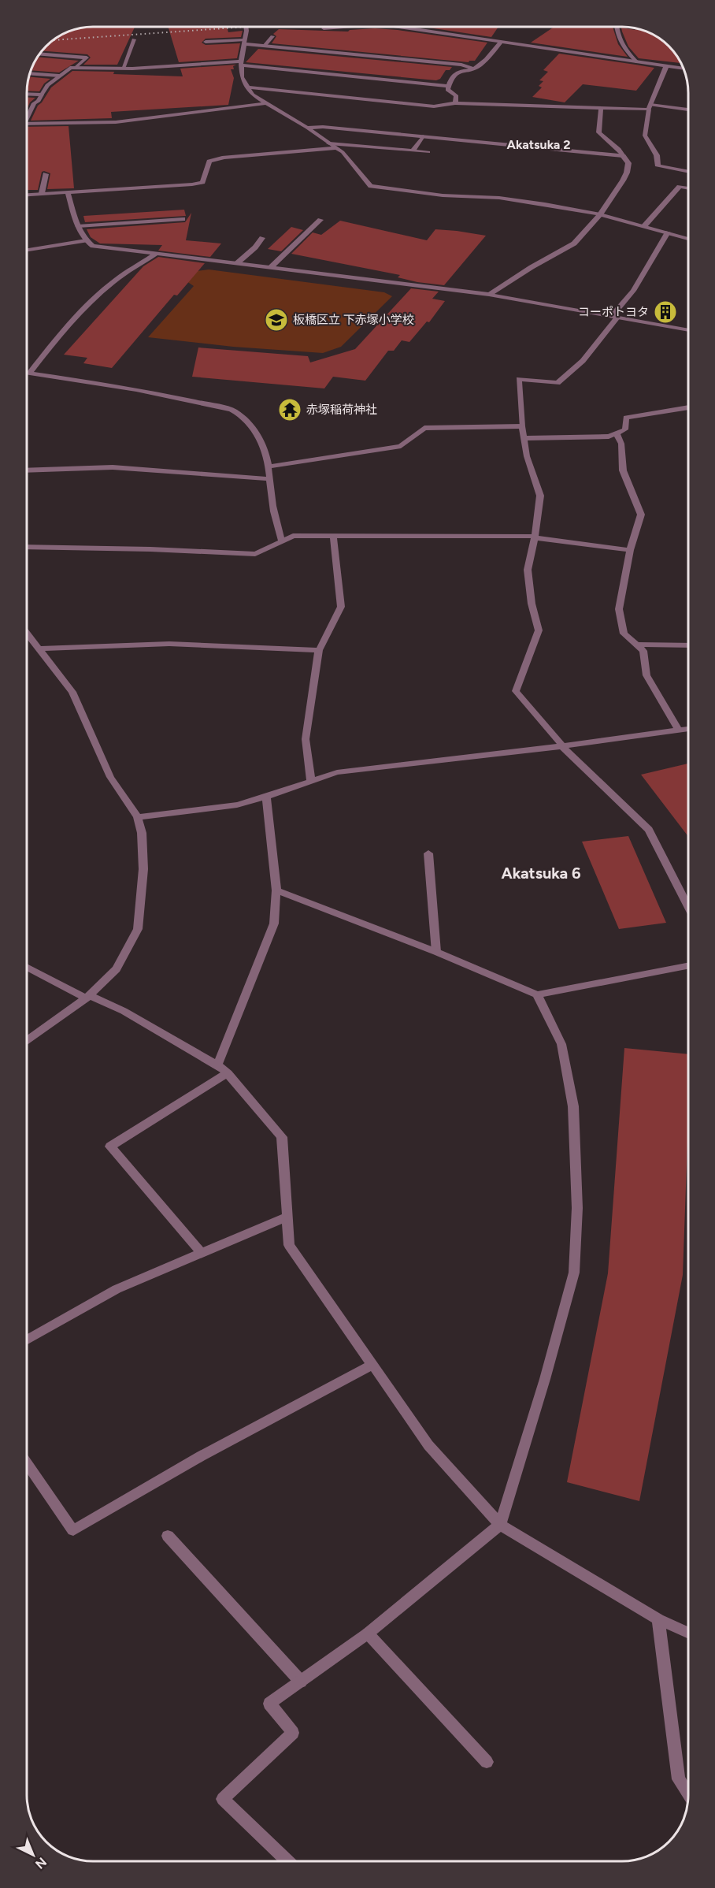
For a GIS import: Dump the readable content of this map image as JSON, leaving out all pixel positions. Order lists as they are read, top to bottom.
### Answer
{
  "districts": ["Akatsuka 2", "Akatsuka 6"],
  "places": {
    "building": ["コーポトヨタ"],
    "school or university": ["板橋区立 下赤塚小学校"],
    "temple": ["赤塚稲荷神社"]
  },
  "north": "bottom right"
}
